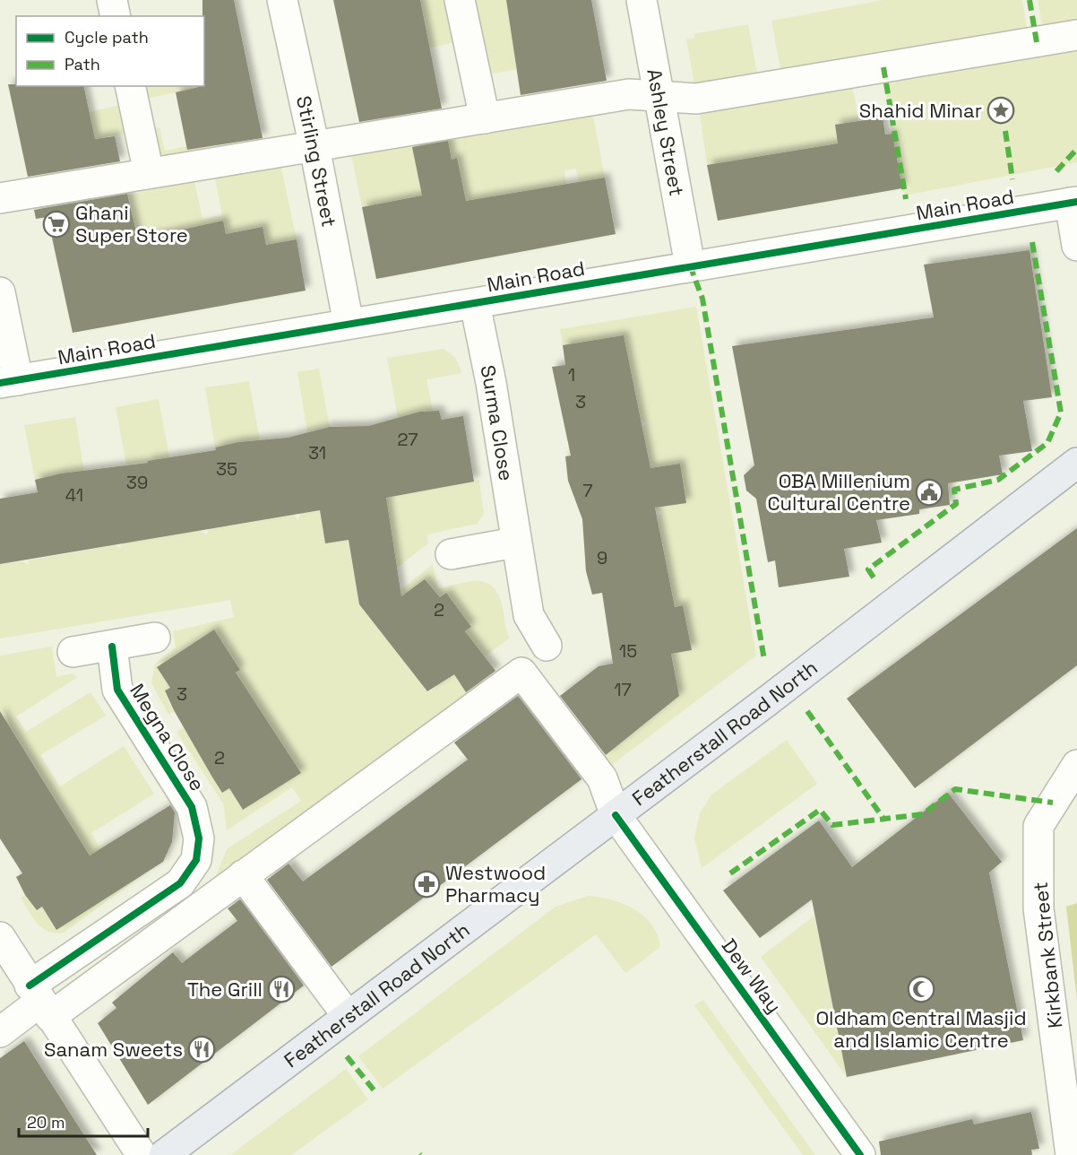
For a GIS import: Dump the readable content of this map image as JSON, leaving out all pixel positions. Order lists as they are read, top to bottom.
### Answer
{
  "streets": {
    "main road": ["Featherstall Road North"],
    "street": [
      "Ashley Street",
      "Stirling Street",
      "Main Road",
      "Surma Close",
      "Megna Close",
      "Kirkbank Street",
      "Dew Way"
    ]
  },
  "crossings": [
    ["Ashley Street", "Main Road"],
    ["Stirling Street", "Main Road"],
    ["Main Road", "Surma Close"],
    ["Featherstall Road North", "Dew Way"]
  ],
  "places": {
    "place": ["Shahid Minar"],
    "supermarket": ["Ghani Super Store"],
    "public building": ["OBA Millenium Cultural Centre"],
    "pharmacy": ["Westwood Pharmacy"],
    "restaurant": ["The Grill", "Sanam Sweets"],
    "mosque": ["Oldham Central Masjid and Islamic Centre"]
  },
  "house_numbers": [
    "1",
    "3",
    "27",
    "31",
    "35",
    "39",
    "7",
    "41",
    "9",
    "2",
    "15",
    "17",
    "3",
    "2"
  ],
  "legend": ["Cycle path", "Path"],
  "scale_bar": "20 m"
}
